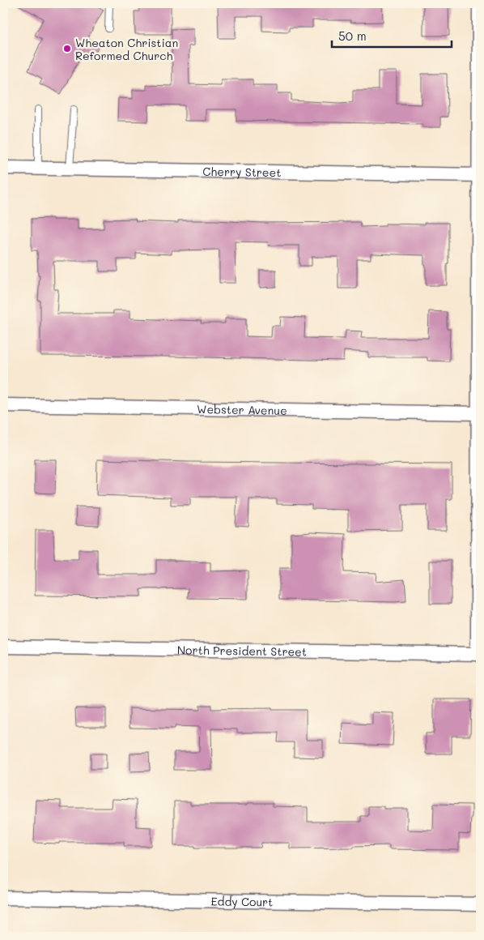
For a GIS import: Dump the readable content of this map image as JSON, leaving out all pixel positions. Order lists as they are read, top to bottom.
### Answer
{
  "streets": {
    "street": [
      "Cherry Street",
      "Webster Avenue",
      "North President Street",
      "Eddy Court"
    ]
  },
  "places": ["Wheaton Christian Reformed Church"],
  "scale_bar": "50 m"
}
